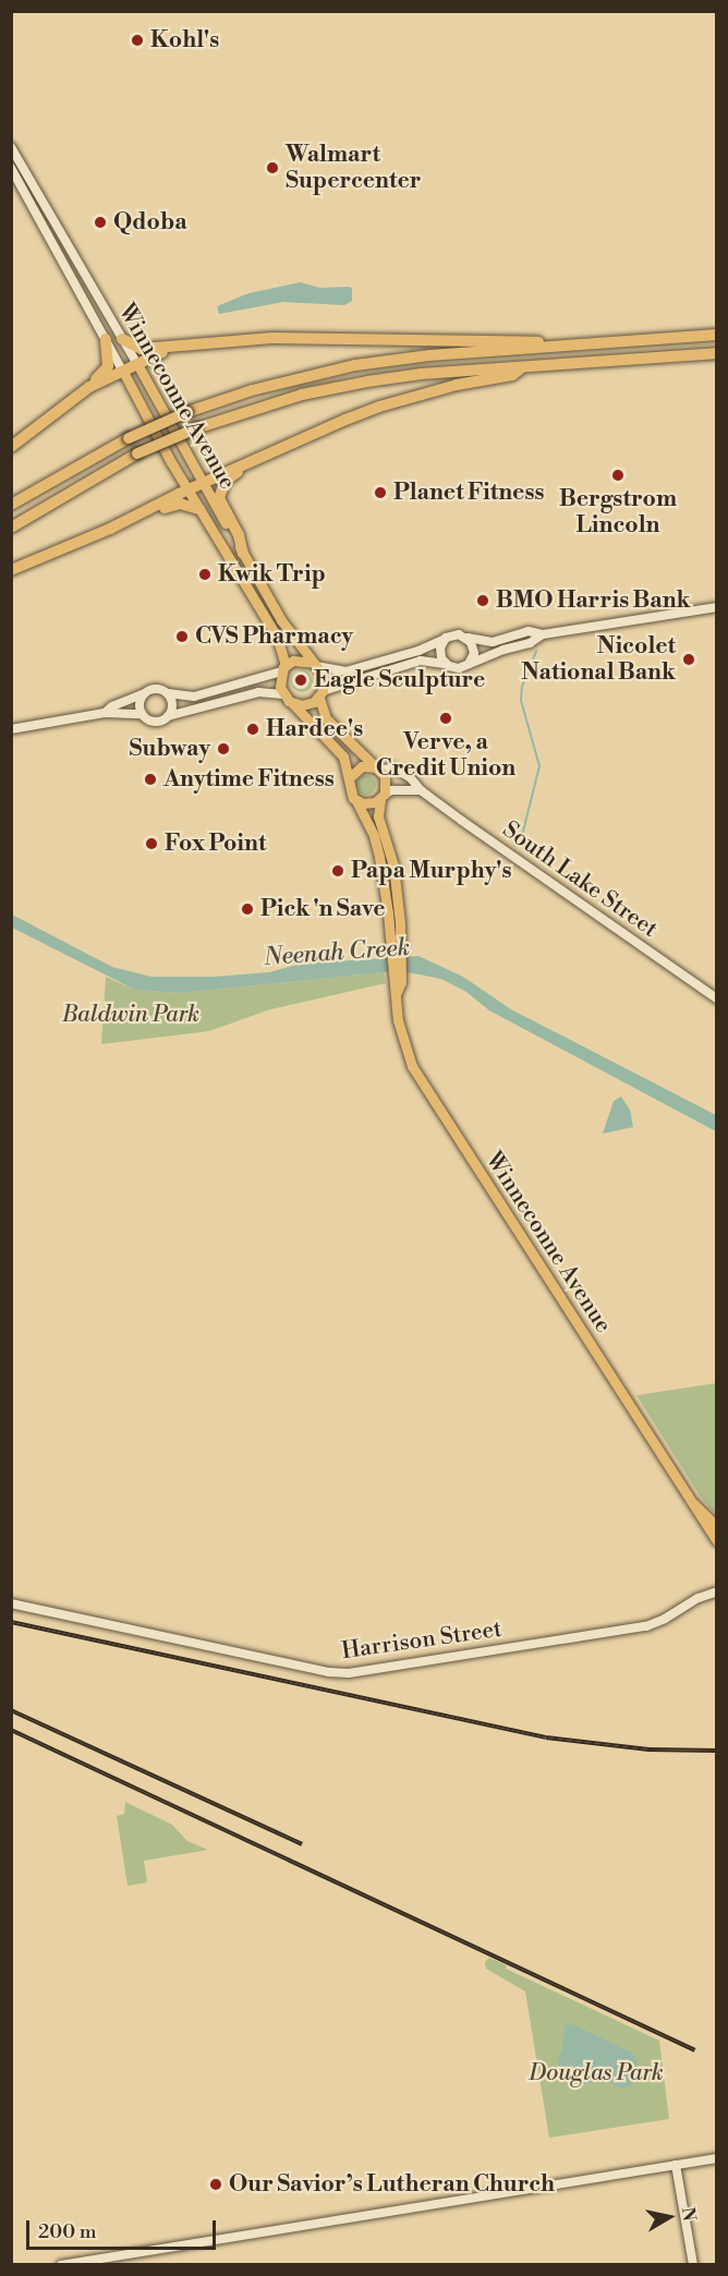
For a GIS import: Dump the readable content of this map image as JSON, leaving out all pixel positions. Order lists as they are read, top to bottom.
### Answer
{
  "streets": {
    "main road": ["Winneconne Avenue", "Harrison Street"],
    "street": ["South Lake Street"]
  },
  "water": ["Neenah Creek"],
  "parks": ["Baldwin Park", "Douglas Park"],
  "places": [
    "Kohl's",
    "Walmart Supercenter",
    "Qdoba",
    "Bergstrom Lincoln",
    "Planet Fitness",
    "Kwik Trip",
    "BMO Harris Bank",
    "CVS Pharmacy",
    "Nicolet National Bank",
    "Eagle Sculpture",
    "Verve, a Credit Union",
    "Hardee's",
    "Subway",
    "Anytime Fitness",
    "Fox Point",
    "Papa Murphy's",
    "Pick 'n Save",
    "Our Savior’s Lutheran Church"
  ],
  "scale_bar": "200 m",
  "north": "right"
}
